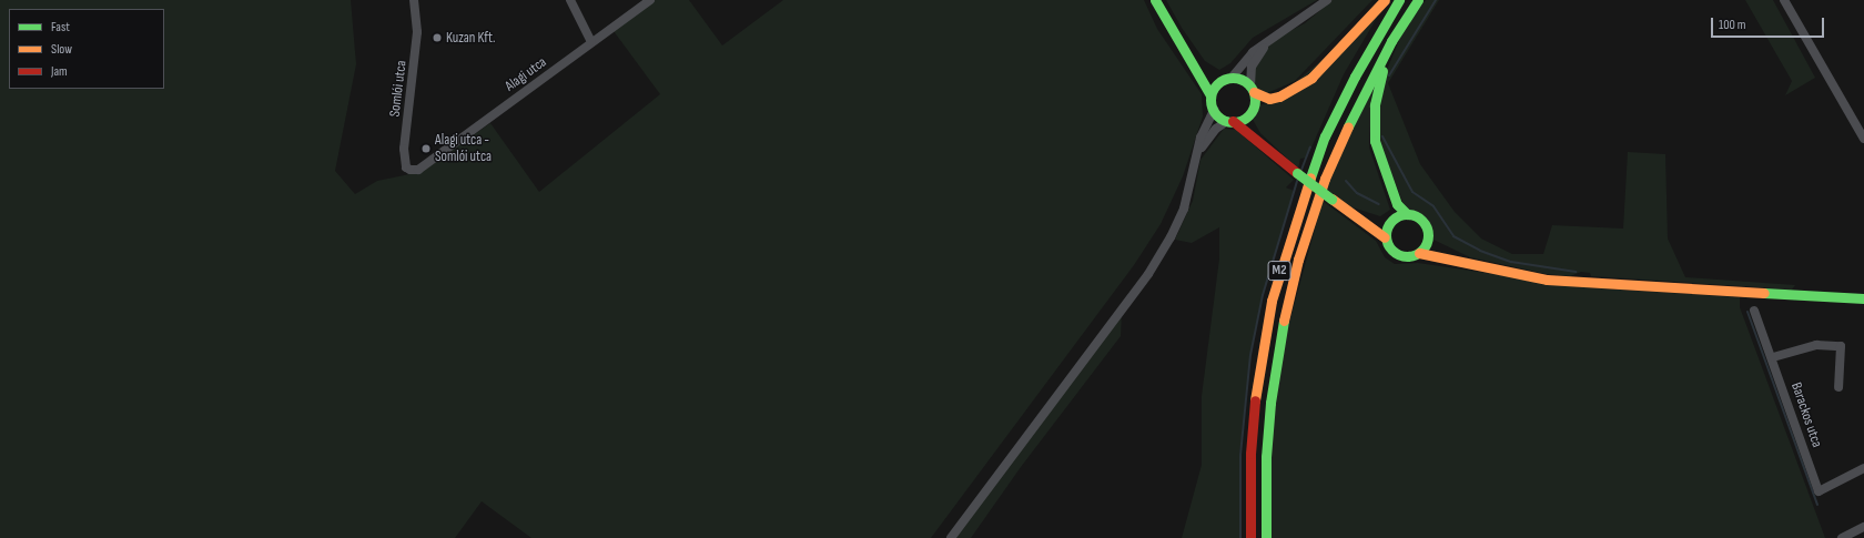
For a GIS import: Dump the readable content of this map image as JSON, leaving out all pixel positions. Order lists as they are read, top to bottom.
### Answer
{
  "streets": {
    "main road": ["M2"],
    "street": ["Alagi utca", "Somlói utca", "Barackos utca"]
  },
  "crossings": [
    ["Alagi utca", "Somlói utca"]
  ],
  "places": ["Kuzan Kft.", "Alagi utca - Somlói utca"],
  "legend": ["Fast", "Slow", "Jam"],
  "scale_bar": "100 m"
}
